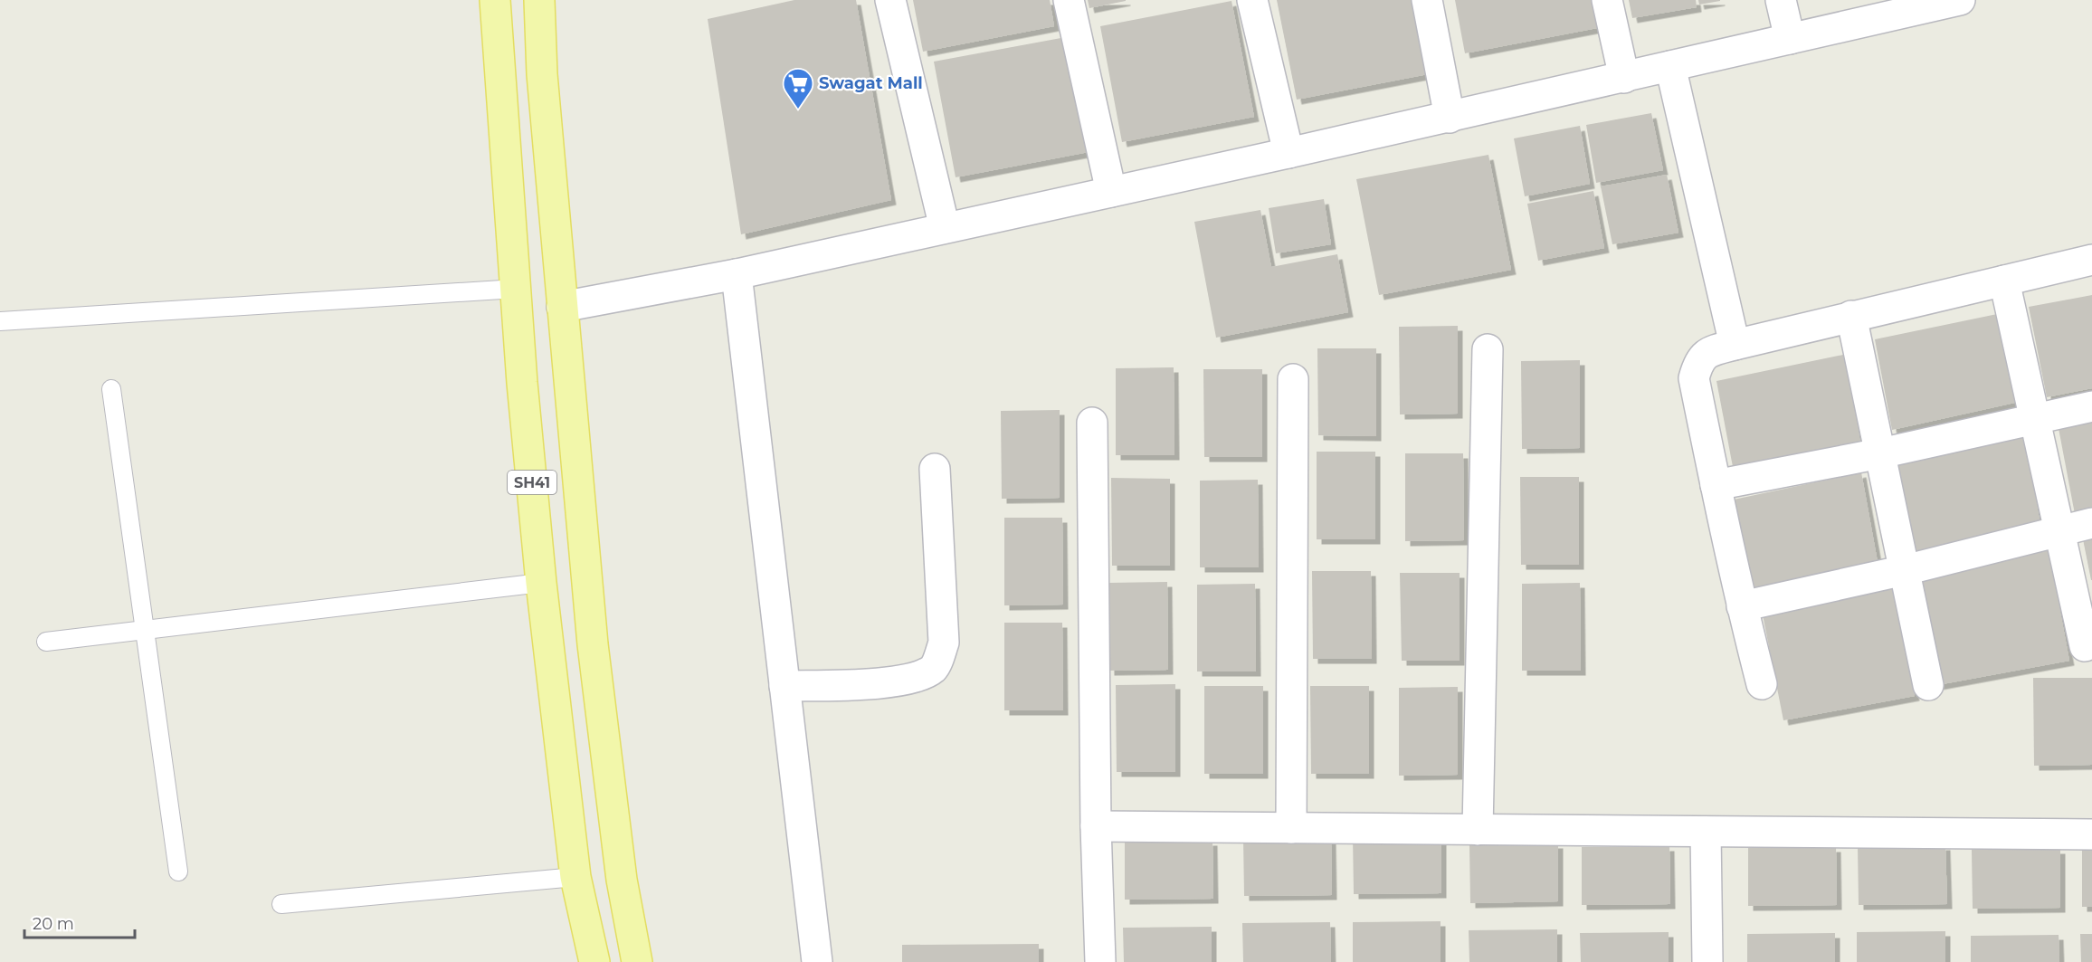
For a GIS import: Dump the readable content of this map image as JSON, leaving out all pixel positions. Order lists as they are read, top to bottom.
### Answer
{
  "streets": {
    "main road": ["SH41"]
  },
  "places": {
    "supermarket": ["Swagat Mall"]
  },
  "scale_bar": "20 m"
}
